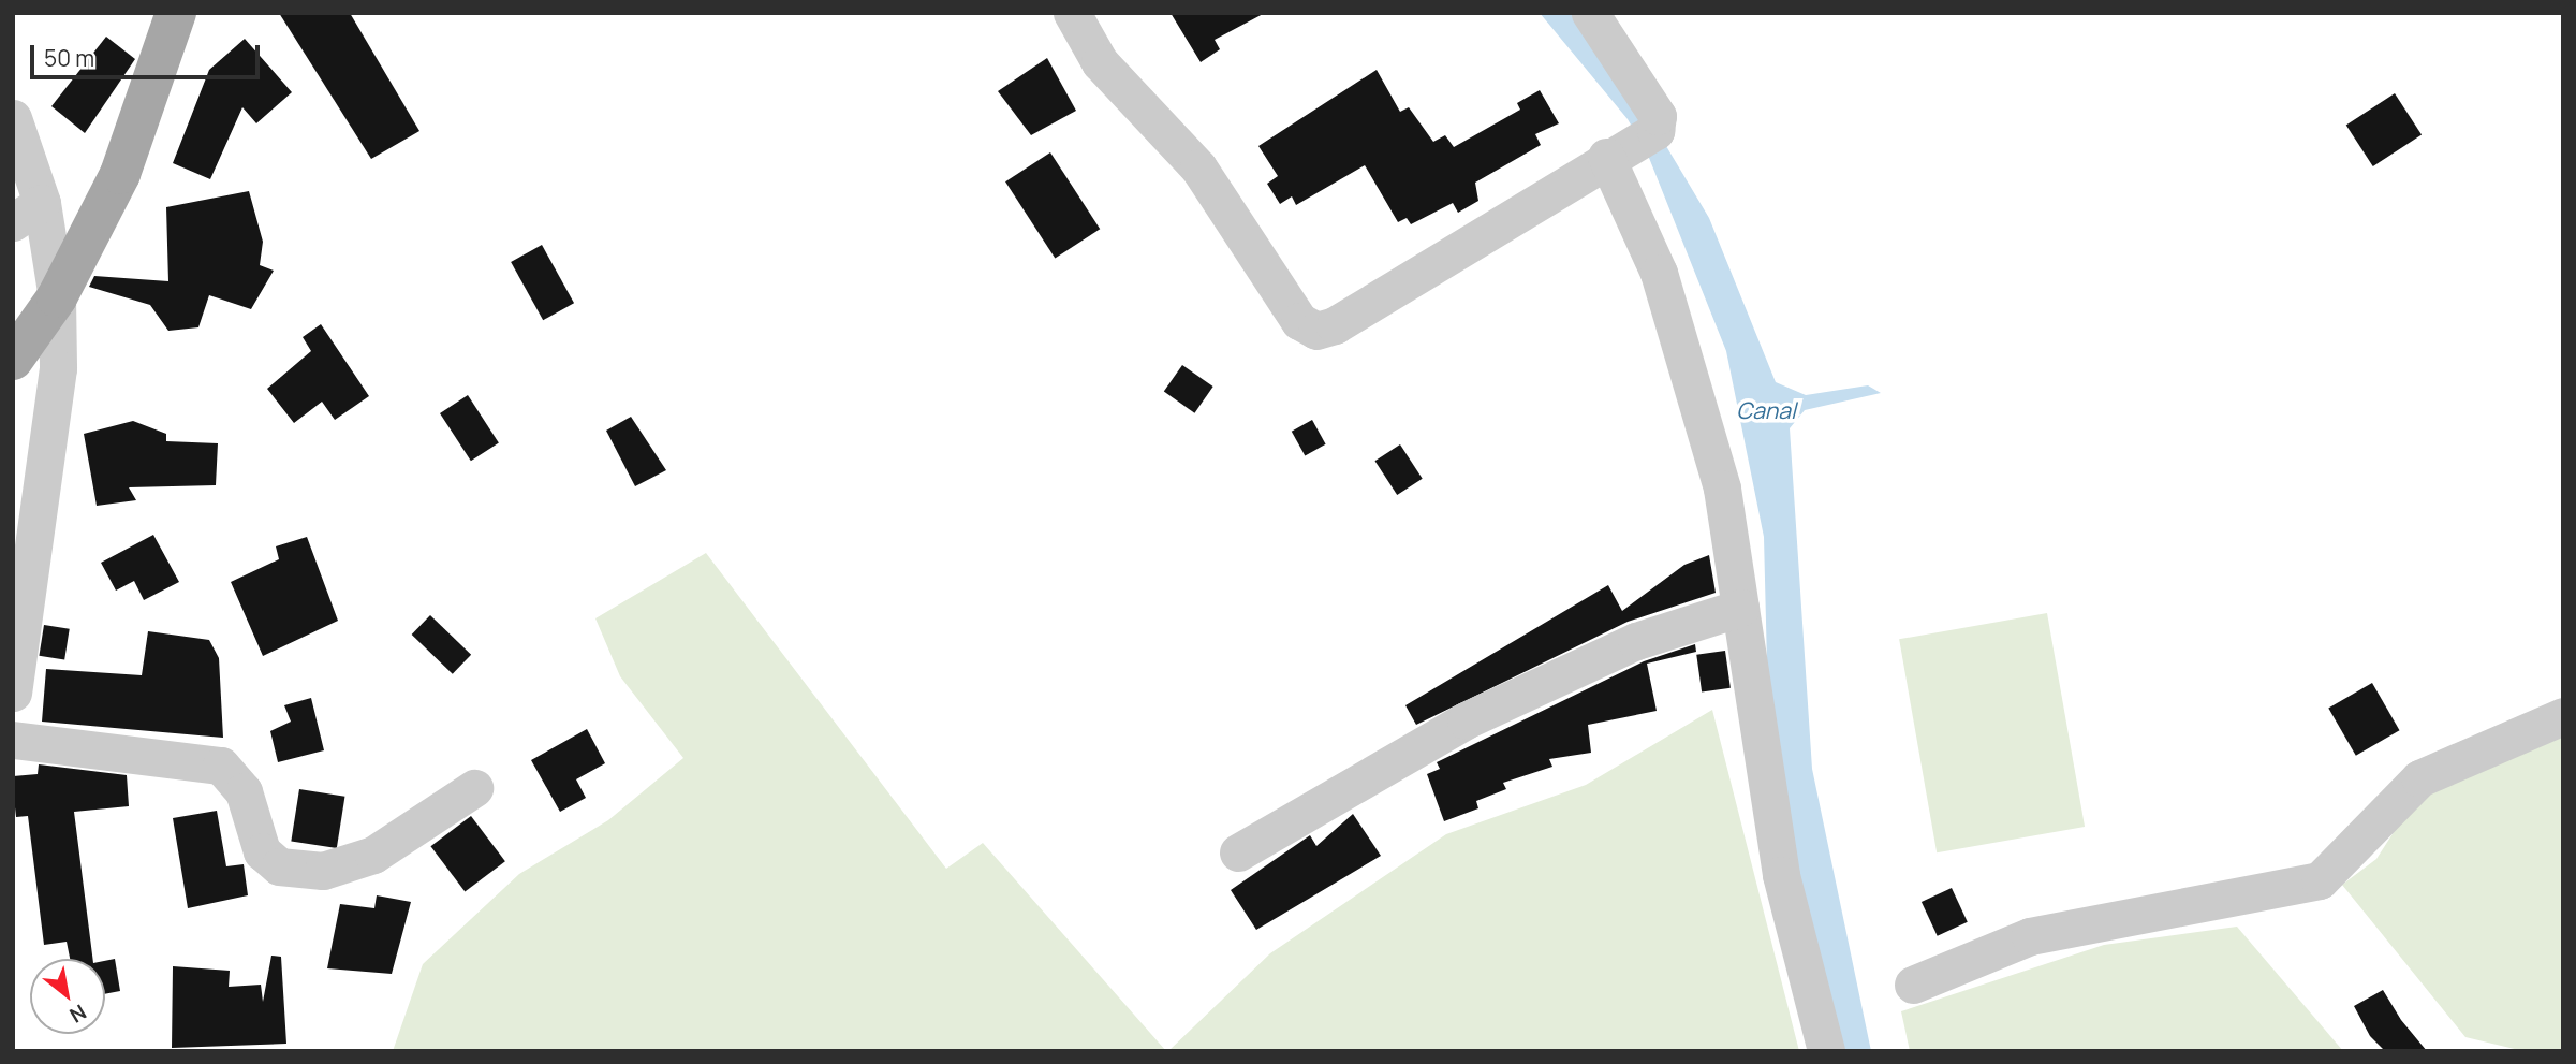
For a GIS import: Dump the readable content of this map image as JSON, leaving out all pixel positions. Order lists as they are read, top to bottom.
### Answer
{
  "water": ["Canal"],
  "scale_bar": "50 m",
  "north": "bottom right"
}
